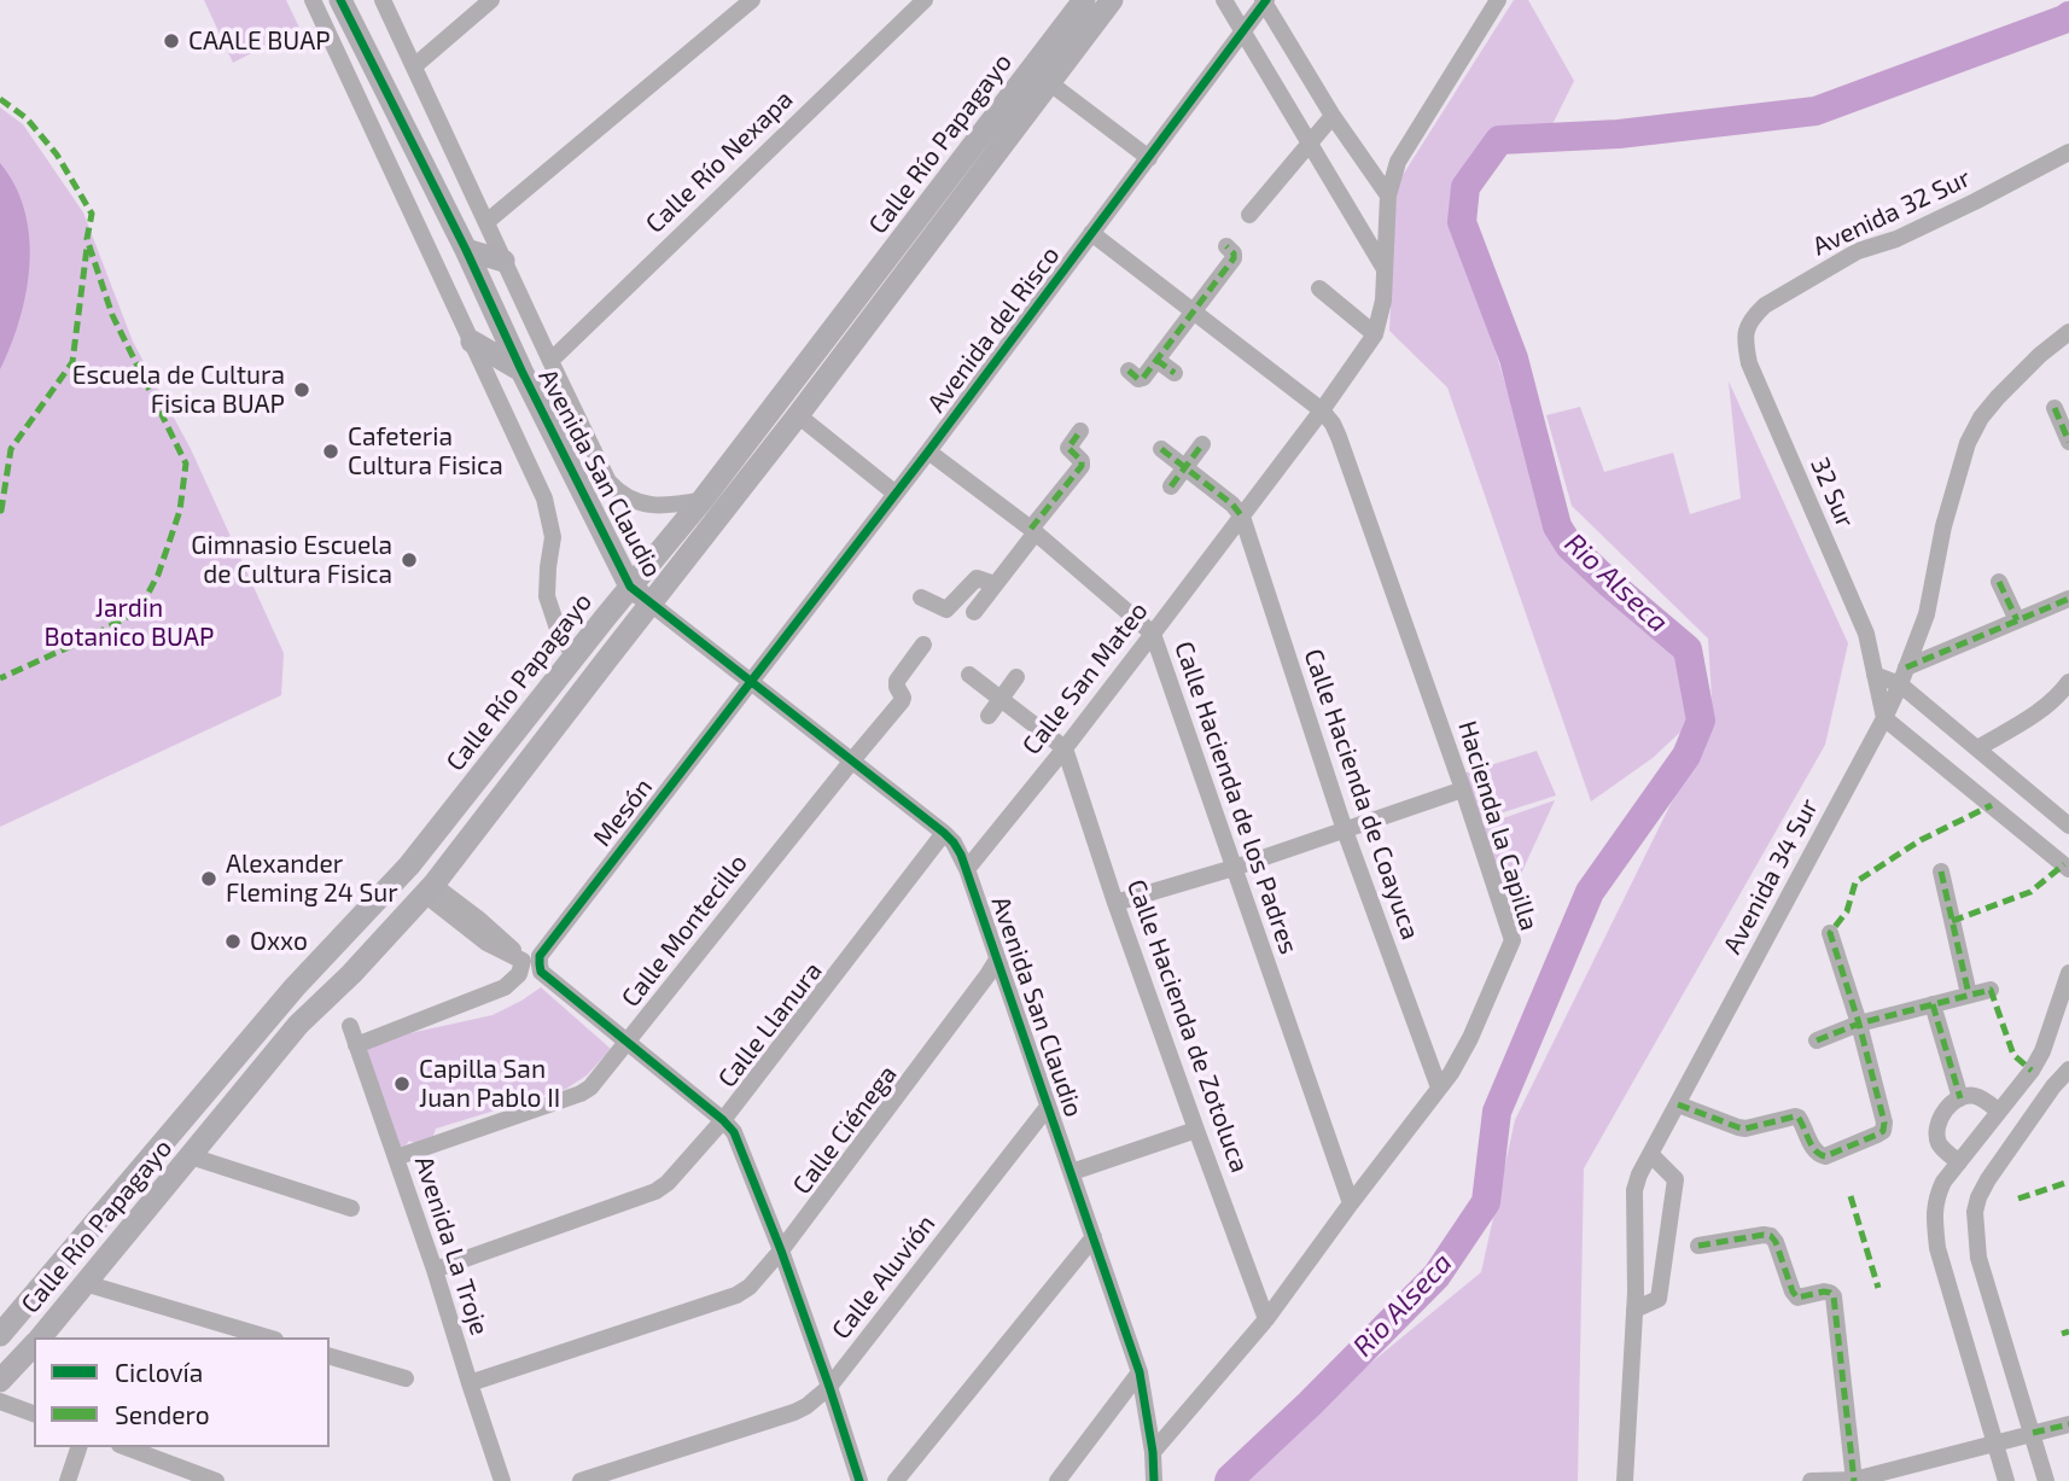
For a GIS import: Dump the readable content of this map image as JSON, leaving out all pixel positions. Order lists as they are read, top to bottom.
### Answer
{
  "streets": {
    "main road": ["Calle Río Papagayo", "Avenida San Claudio"],
    "street": [
      "Calle Río Nexapa",
      "Avenida 32 Sur",
      "Avenida del Risco",
      "32 Sur",
      "Calle San Mateo",
      "Calle Hacienda de Coayuca",
      "Calle Hacienda de los Padres",
      "Mesón",
      "Hacienda la Capilla",
      "Avenida 34 Sur",
      "Calle Montecillo",
      "Calle Llanura",
      "Calle Hacienda de Zotoluca",
      "Calle Ciénega",
      "Avenida La Troje",
      "Calle Aluvión"
    ]
  },
  "crossings": [
    ["Calle Río Papagayo", "Avenida San Claudio"],
    ["Calle Río Nexapa", "Avenida San Claudio"],
    ["Avenida 32 Sur", "32 Sur"],
    ["Avenida del Risco", "Avenida San Claudio"],
    ["Avenida del Risco", "Calle Hacienda de los Padres"],
    ["Avenida del Risco", "Mesón"],
    ["Avenida del Risco", "Hacienda la Capilla"],
    ["Avenida San Claudio", "Calle San Mateo"],
    ["Avenida San Claudio", "Mesón"],
    ["Avenida San Claudio", "Hacienda la Capilla"],
    ["Avenida San Claudio", "Calle Montecillo"],
    ["Avenida San Claudio", "Calle Llanura"],
    ["Avenida San Claudio", "Calle Ciénega"],
    ["Avenida San Claudio", "Calle Aluvión"],
    ["32 Sur", "Avenida 34 Sur"],
    ["Calle San Mateo", "Calle Hacienda de Coayuca"],
    ["Calle San Mateo", "Calle Hacienda de los Padres"],
    ["Calle San Mateo", "Hacienda la Capilla"],
    ["Calle San Mateo", "Calle Hacienda de Zotoluca"],
    ["Calle Hacienda de Coayuca", "Hacienda la Capilla"],
    ["Calle Hacienda de los Padres", "Hacienda la Capilla"],
    ["Mesón", "Calle Montecillo"],
    ["Hacienda la Capilla", "Calle Hacienda de Zotoluca"],
    ["Calle Montecillo", "Avenida La Troje"],
    ["Calle Llanura", "Avenida La Troje"],
    ["Calle Ciénega", "Avenida La Troje"]
  ],
  "water": ["Rio Alseca"],
  "parks": ["Jardin Botanico BUAP"],
  "places": [
    "CAALE BUAP",
    "Escuela de Cultura Fisica BUAP",
    "Cafeteria Cultura Fisica",
    "Gimnasio Escuela de Cultura Fisica",
    "Alexander Fleming 24 Sur",
    "Oxxo",
    "Capilla San Juan Pablo II"
  ],
  "legend": ["Ciclovía", "Sendero"]
}
